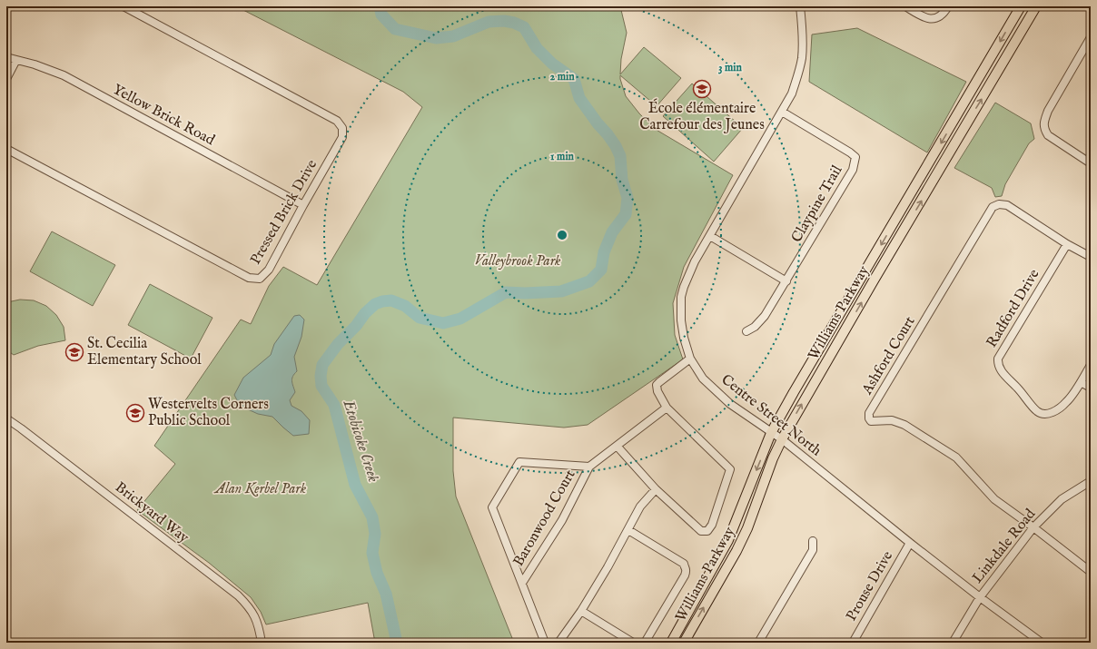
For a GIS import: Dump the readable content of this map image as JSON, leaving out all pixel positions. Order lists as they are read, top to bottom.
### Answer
{
  "streets": {
    "main road": ["Williams Parkway"],
    "street": [
      "Yellow Brick Road",
      "Claypine Trail",
      "Pressed Brick Drive",
      "Radford Drive",
      "Ashford Court",
      "Centre Street North",
      "Brickyard Way",
      "Baronwood Court",
      "Linkdale Road",
      "Prouse Drive"
    ]
  },
  "crossings": [
    ["Yellow Brick Road", "Pressed Brick Drive"],
    ["Claypine Trail", "Centre Street North"],
    ["Radford Drive", "Ashford Court"],
    ["Williams Parkway", "Centre Street North"],
    ["Ashford Court", "Linkdale Road"],
    ["Centre Street North", "Linkdale Road"],
    ["Centre Street North", "Prouse Drive"]
  ],
  "water": ["Etobicoke Creek"],
  "parks": ["Valleybrook Park", "Alan Kerbel Park"],
  "places": {
    "school or university": ["École élémentaire Carrefour des Jeunes", "St. Cecilia Elementary School", "Westervelts Corners Public School"]
  },
  "rings": ["3 min", "2 min", "1 min"]
}
